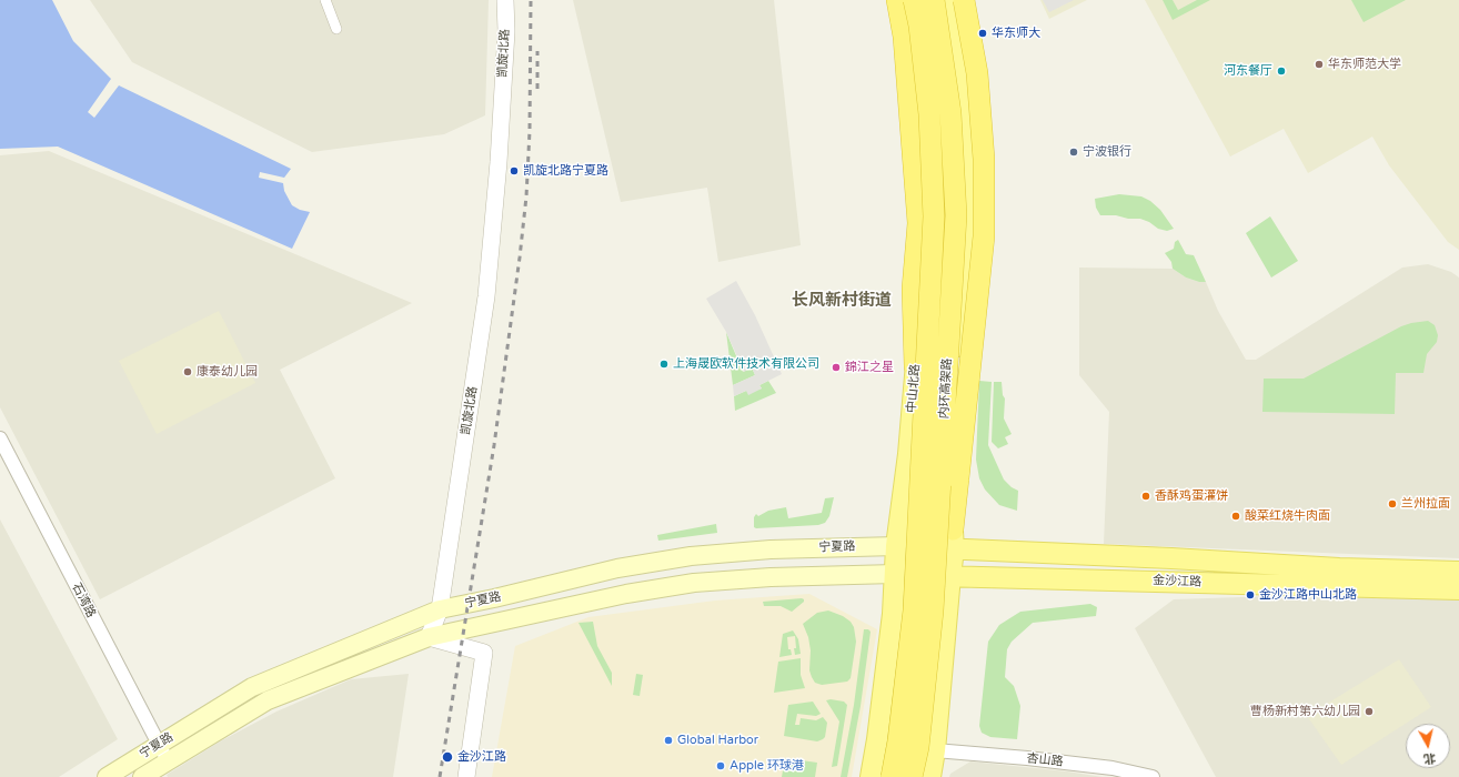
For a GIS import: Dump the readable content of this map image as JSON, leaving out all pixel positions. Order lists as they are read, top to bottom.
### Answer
{
  "streets": {
    "highway": ["内环高架路"],
    "main road": ["中山北路", "宁夏路", "金沙江路"],
    "street": ["凯旋北路", "石湾路", "杏山路"]
  },
  "crossings": [
    ["凯旋北路", "宁夏路"],
    ["中山北路", "宁夏路"],
    ["中山北路", "金沙江路"],
    ["宁夏路", "金沙江路"],
    ["宁夏路", "石湾路"]
  ],
  "districts": ["长风新村街道"],
  "places": [
    "华东师大",
    "华东师范大学",
    "河东餐厅",
    "宁波银行",
    "凯旋北路宁夏路",
    "上海晟欧软件技术有限公司",
    "錦江之星",
    "康泰幼儿园",
    "香酥鸡蛋灌饼",
    "兰州拉面",
    "酸菜红烧牛肉面",
    "金沙江路中山北路",
    "曹杨新村第六幼儿园",
    "Global Harbor",
    "金沙江路",
    "Apple 环球港"
  ],
  "north": "bottom"
}
